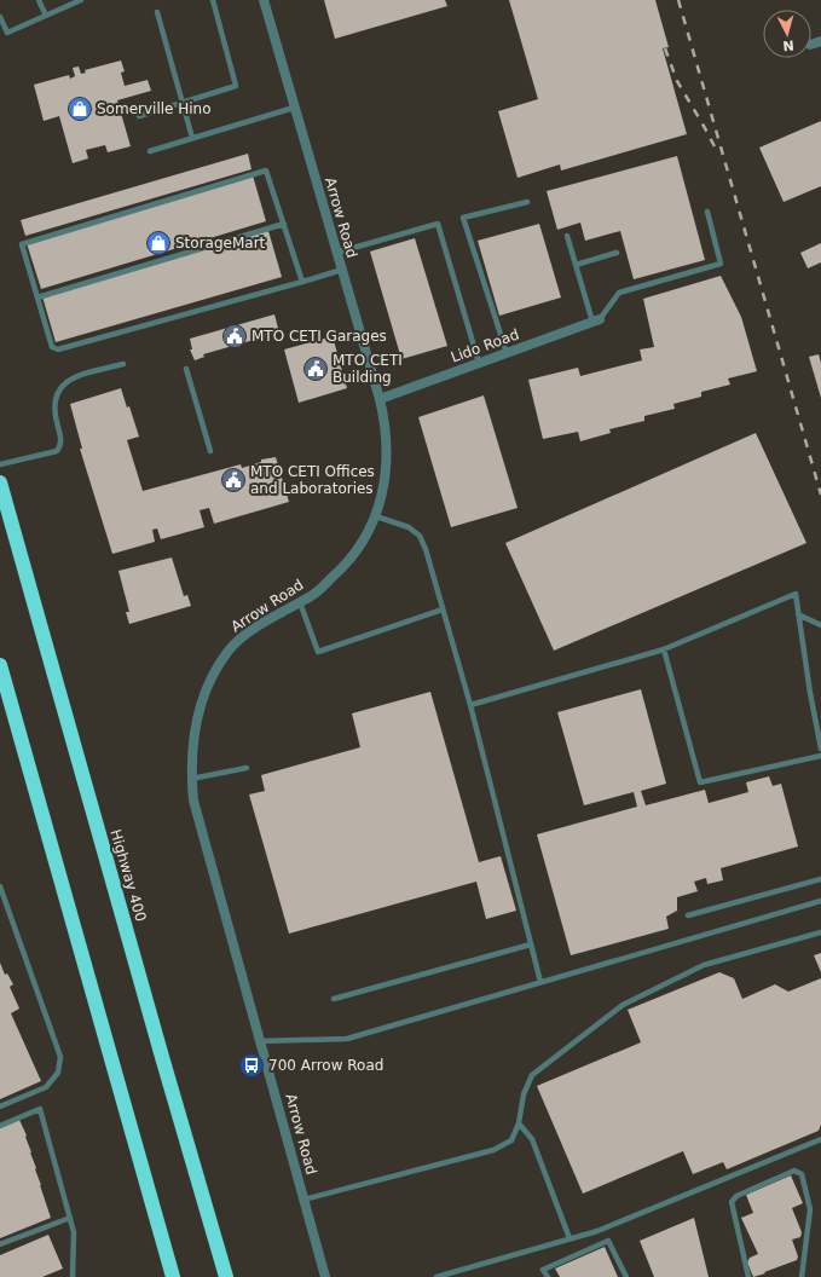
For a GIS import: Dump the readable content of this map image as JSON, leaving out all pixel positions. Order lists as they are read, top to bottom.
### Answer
{
  "streets": {
    "highway": ["Highway 400"],
    "street": ["Arrow Road", "Lido Road"]
  },
  "crossings": [
    ["Arrow Road", "Lido Road"]
  ],
  "places": {
    "shop": ["Somerville Hino", "StorageMart"],
    "public building": ["MTO CETI Garages", "MTO CETI Building", "MTO CETI Offices and Laboratories"],
    "bus stop": ["700 Arrow Road"]
  },
  "north": "bottom"
}
